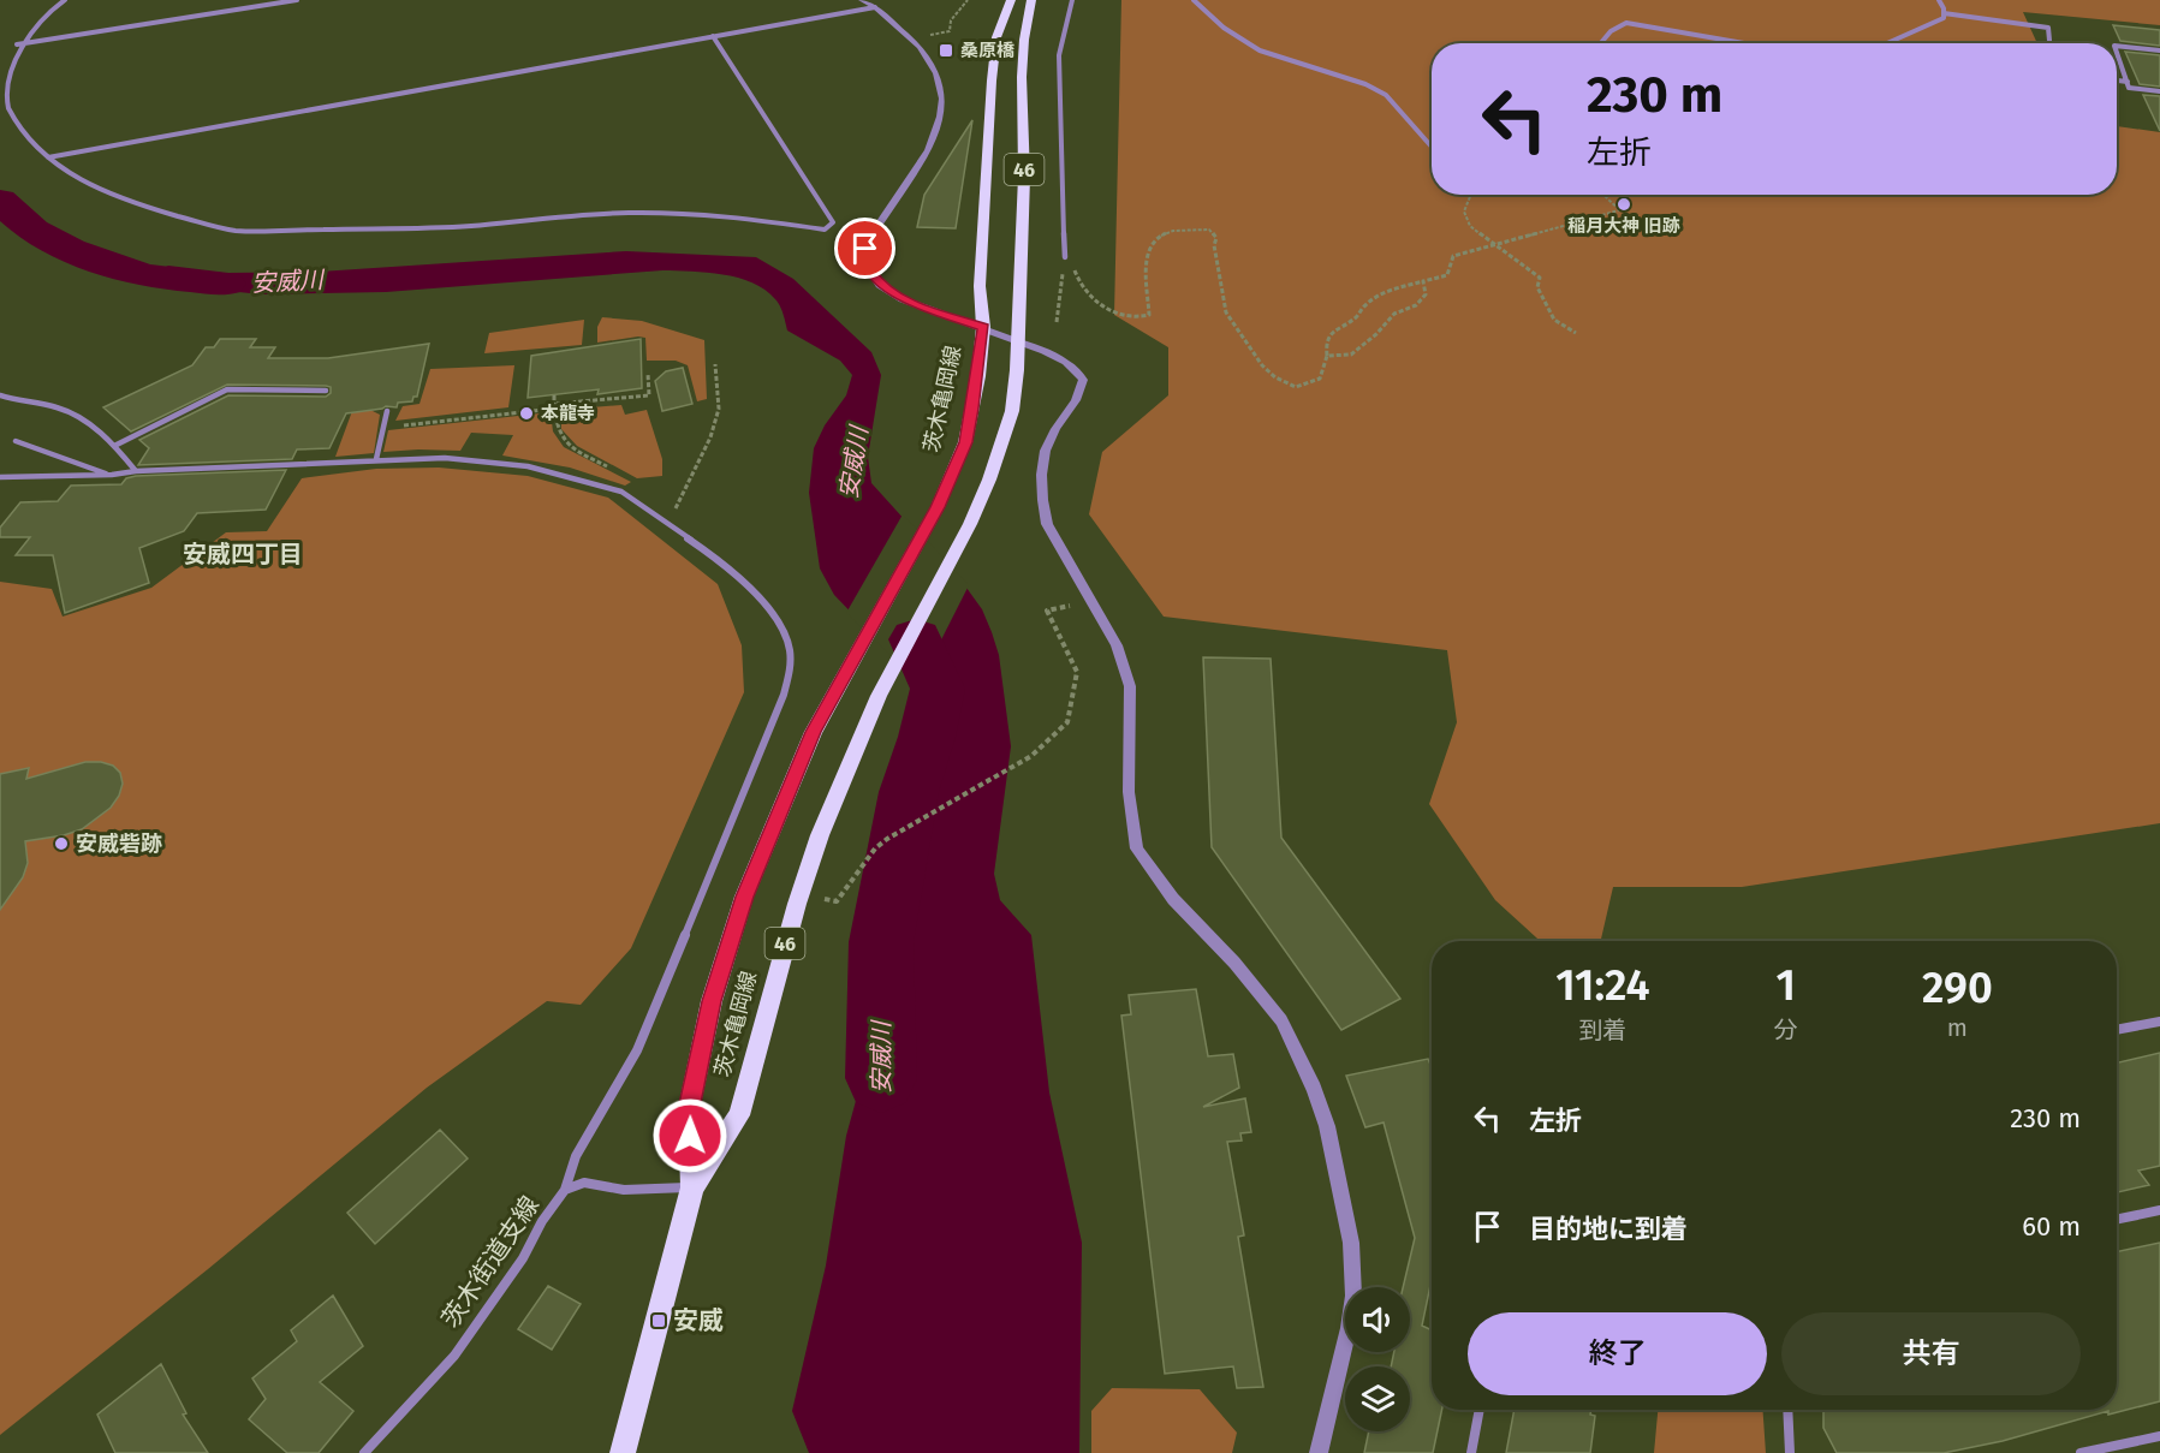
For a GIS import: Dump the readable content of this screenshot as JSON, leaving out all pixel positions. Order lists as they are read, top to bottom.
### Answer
{
  "streets": {
    "main road": ["46", "茨木亀岡線"],
    "street": ["茨木街道支線"]
  },
  "crossings": [
    ["茨木亀岡線", "茨木街道支線"]
  ],
  "districts": ["安威四丁目"],
  "water": ["安威川"],
  "places": {
    "transit": ["桑原橋", "安威"],
    "other": ["稲月大神 旧跡", "本龍寺", "安威砦跡"]
  },
  "page": {
    "turn": ["230 m", "左折"],
    "eta": [
      "11:24",
      "到着",
      "1",
      "分",
      "290",
      "m"
    ],
    "list": [
      {
        "name": "左折",
        "value": "230 m"
      },
      {
        "name": "目的地に到着",
        "value": "60 m"
      }
    ],
    "buttons": ["終了", "共有"]
  }
}
